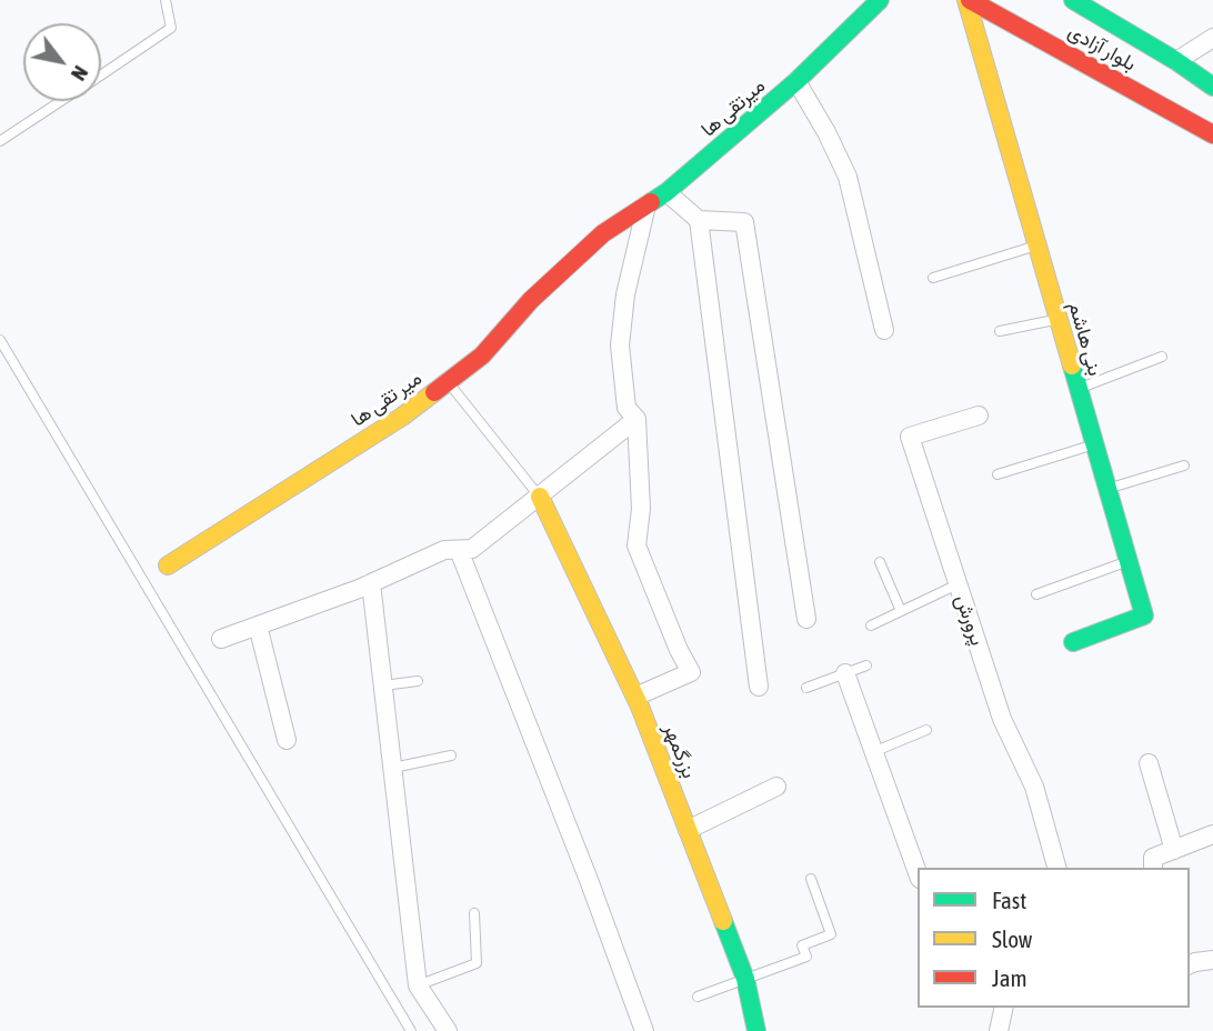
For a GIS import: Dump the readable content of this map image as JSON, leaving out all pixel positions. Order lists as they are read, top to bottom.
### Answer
{
  "streets": {
    "street": [
      "بلوار آزادی",
      "میرتقی ها",
      "بنی هاشم",
      "میر تقی ها",
      "پرورش",
      "بزرگمهر"
    ]
  },
  "crossings": [
    ["بلوار آزادی", "بنی هاشم"],
    ["میرتقی ها", "میر تقی ها"]
  ],
  "legend": ["Fast", "Slow", "Jam"],
  "north": "bottom right"
}
